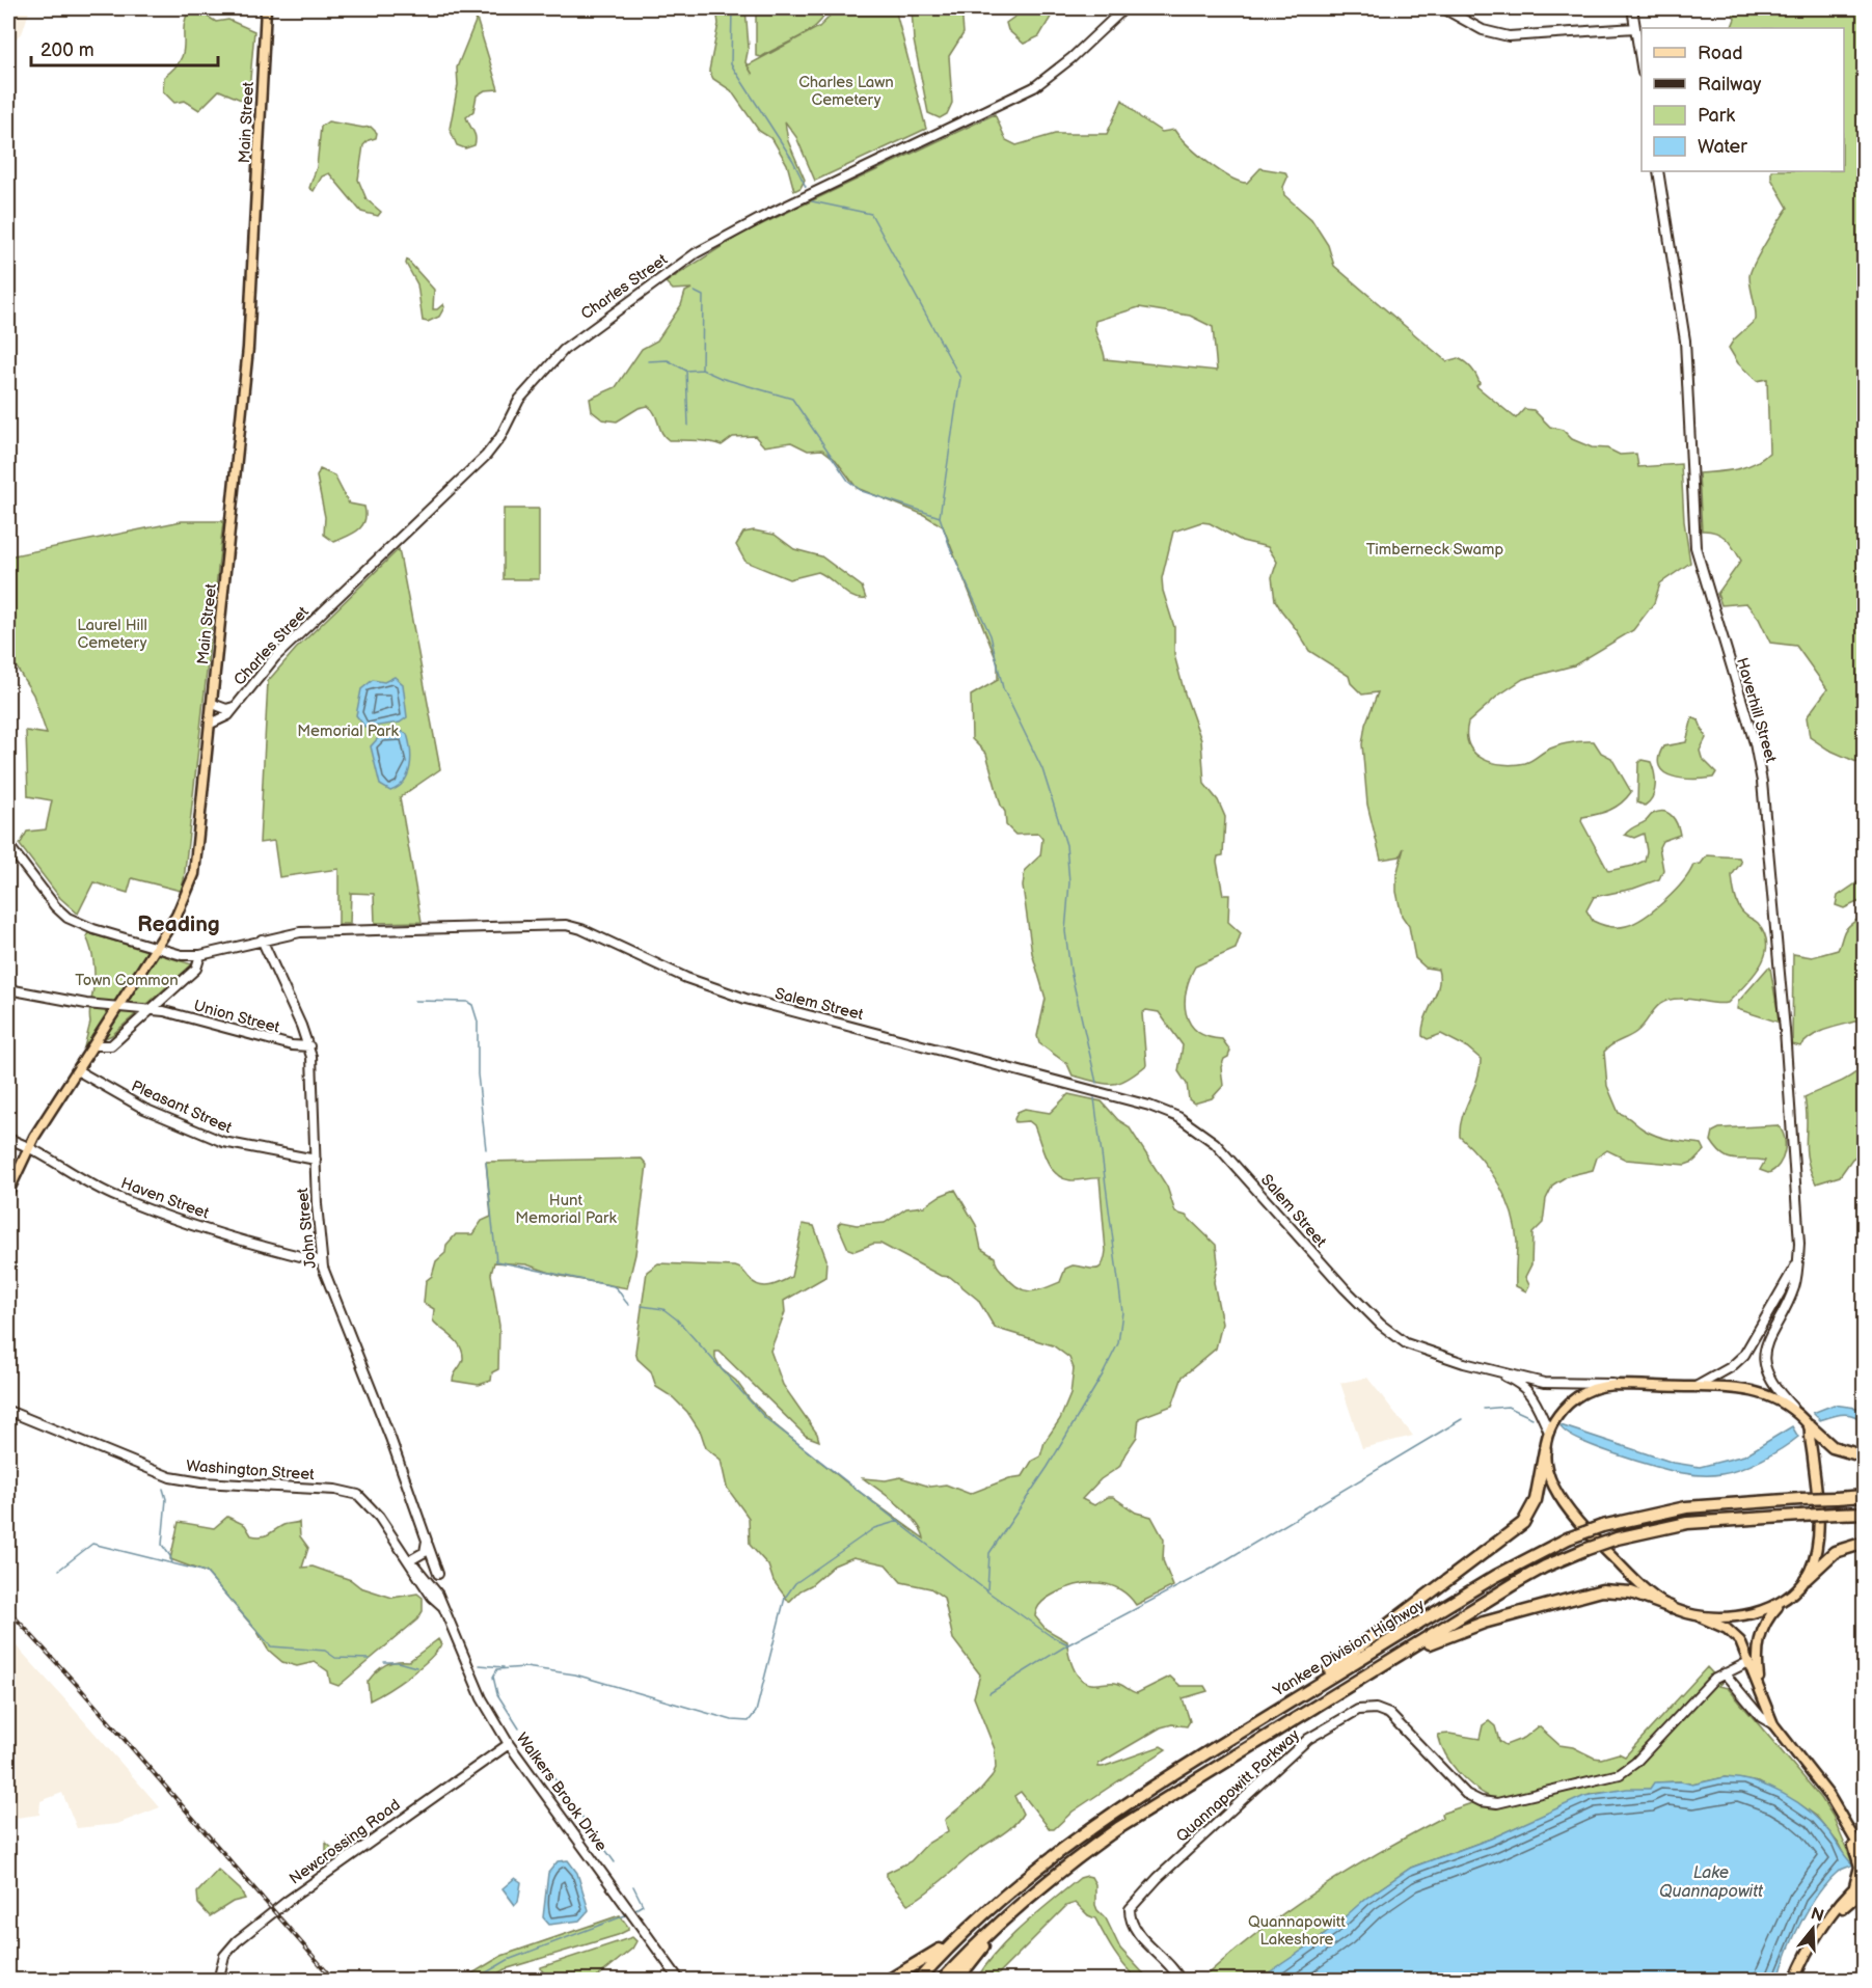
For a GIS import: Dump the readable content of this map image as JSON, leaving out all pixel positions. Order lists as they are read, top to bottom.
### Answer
{
  "streets": {
    "highway": ["Yankee Division Highway"],
    "main road": ["Main Street"],
    "street": [
      "Charles Street",
      "Haverhill Street",
      "Salem Street",
      "Union Street",
      "Pleasant Street",
      "Haven Street",
      "John Street",
      "Washington Street",
      "Quannapowitt Parkway",
      "Walkers Brook Drive",
      "Newcrossing Road"
    ]
  },
  "crossings": [
    ["Main Street", "Charles Street"],
    ["Main Street", "Salem Street"],
    ["Main Street", "Union Street"],
    ["Main Street", "Pleasant Street"],
    ["Main Street", "Haven Street"],
    ["Salem Street", "John Street"],
    ["Union Street", "John Street"],
    ["Pleasant Street", "John Street"],
    ["Haven Street", "John Street"],
    ["Washington Street", "Walkers Brook Drive"],
    ["Walkers Brook Drive", "Newcrossing Road"]
  ],
  "districts": ["Reading"],
  "water": ["Lake Quannapowitt"],
  "parks": [
    "Charles Lawn Cemetery",
    "Timberneck Swamp",
    "Laurel Hill Cemetery",
    "Memorial Park",
    "Town Common",
    "Hunt Memorial Park",
    "Quannapowitt Lakeshore"
  ],
  "legend": [
    "Road",
    "Railway",
    "Park",
    "Water"
  ],
  "scale_bar": "200 m",
  "north": "top"
}
